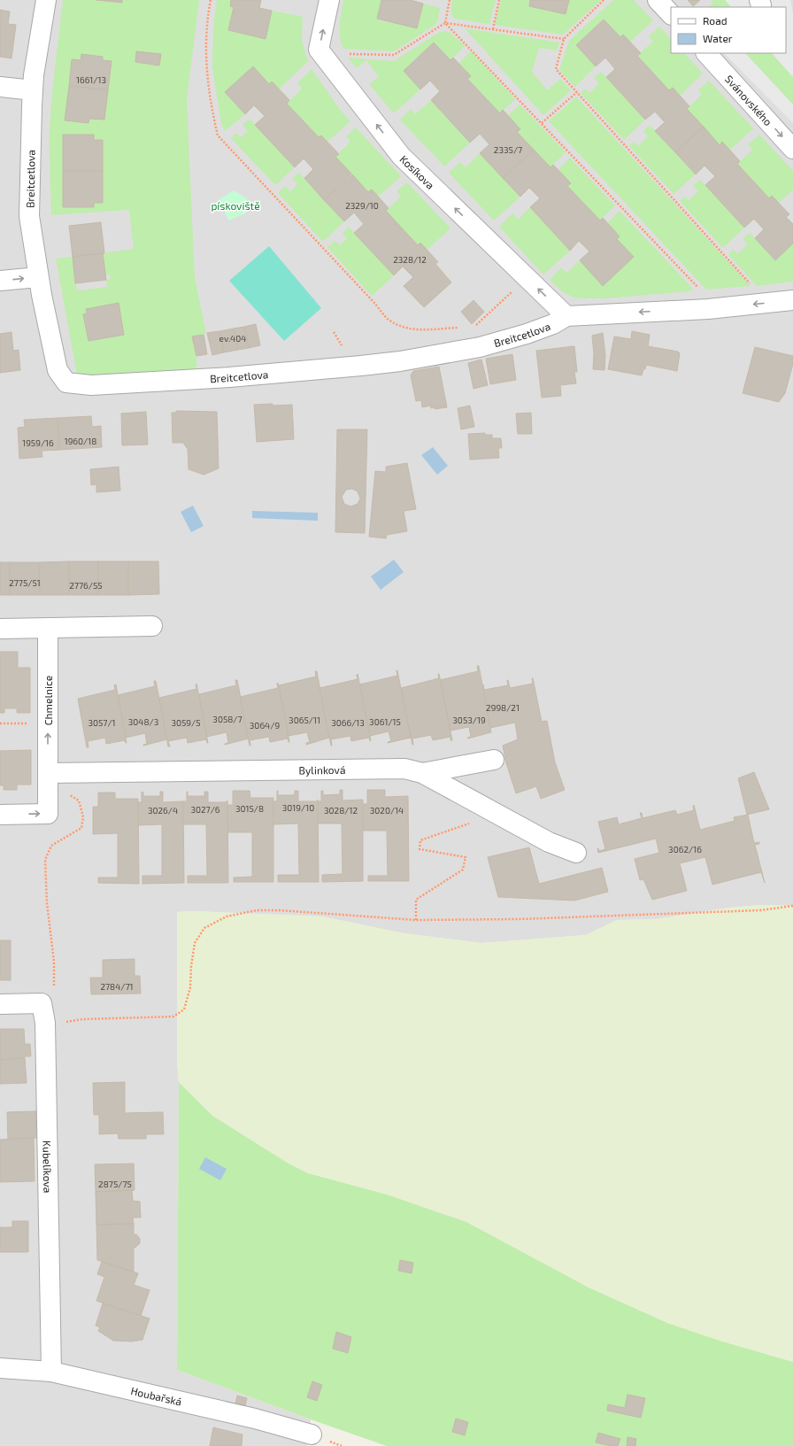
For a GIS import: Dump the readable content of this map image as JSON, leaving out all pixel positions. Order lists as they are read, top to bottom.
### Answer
{
  "streets": {
    "street": [
      "Svánovského",
      "Kosíkova",
      "Breitcetlova",
      "Chmelnice",
      "Bylinková",
      "Kubelíkova",
      "Houbařská"
    ]
  },
  "crossings": [
    ["Kosíkova", "Breitcetlova"],
    ["Chmelnice", "Bylinková"],
    ["Kubelíkova", "Houbařská"]
  ],
  "one_way": ["Svánovského", "Kosíkova", "Chmelnice"],
  "parks": ["pískoviště"],
  "house_numbers": [
    "1661/13",
    "2335/7",
    "2329/10",
    "2328/12",
    "ev.404",
    "1960/18",
    "1959/16",
    "2775/51",
    "2776/55",
    "2998/21",
    "3058/7",
    "3065/11",
    "3053/19",
    "3048/3",
    "3061/15",
    "3057/1",
    "3059/5",
    "3066/13",
    "3064/9",
    "3019/10",
    "3015/8",
    "3027/6",
    "3026/4",
    "3028/12",
    "3020/14",
    "3062/16",
    "2784/71",
    "2875/75"
  ],
  "legend": ["Road", "Water"]
}
